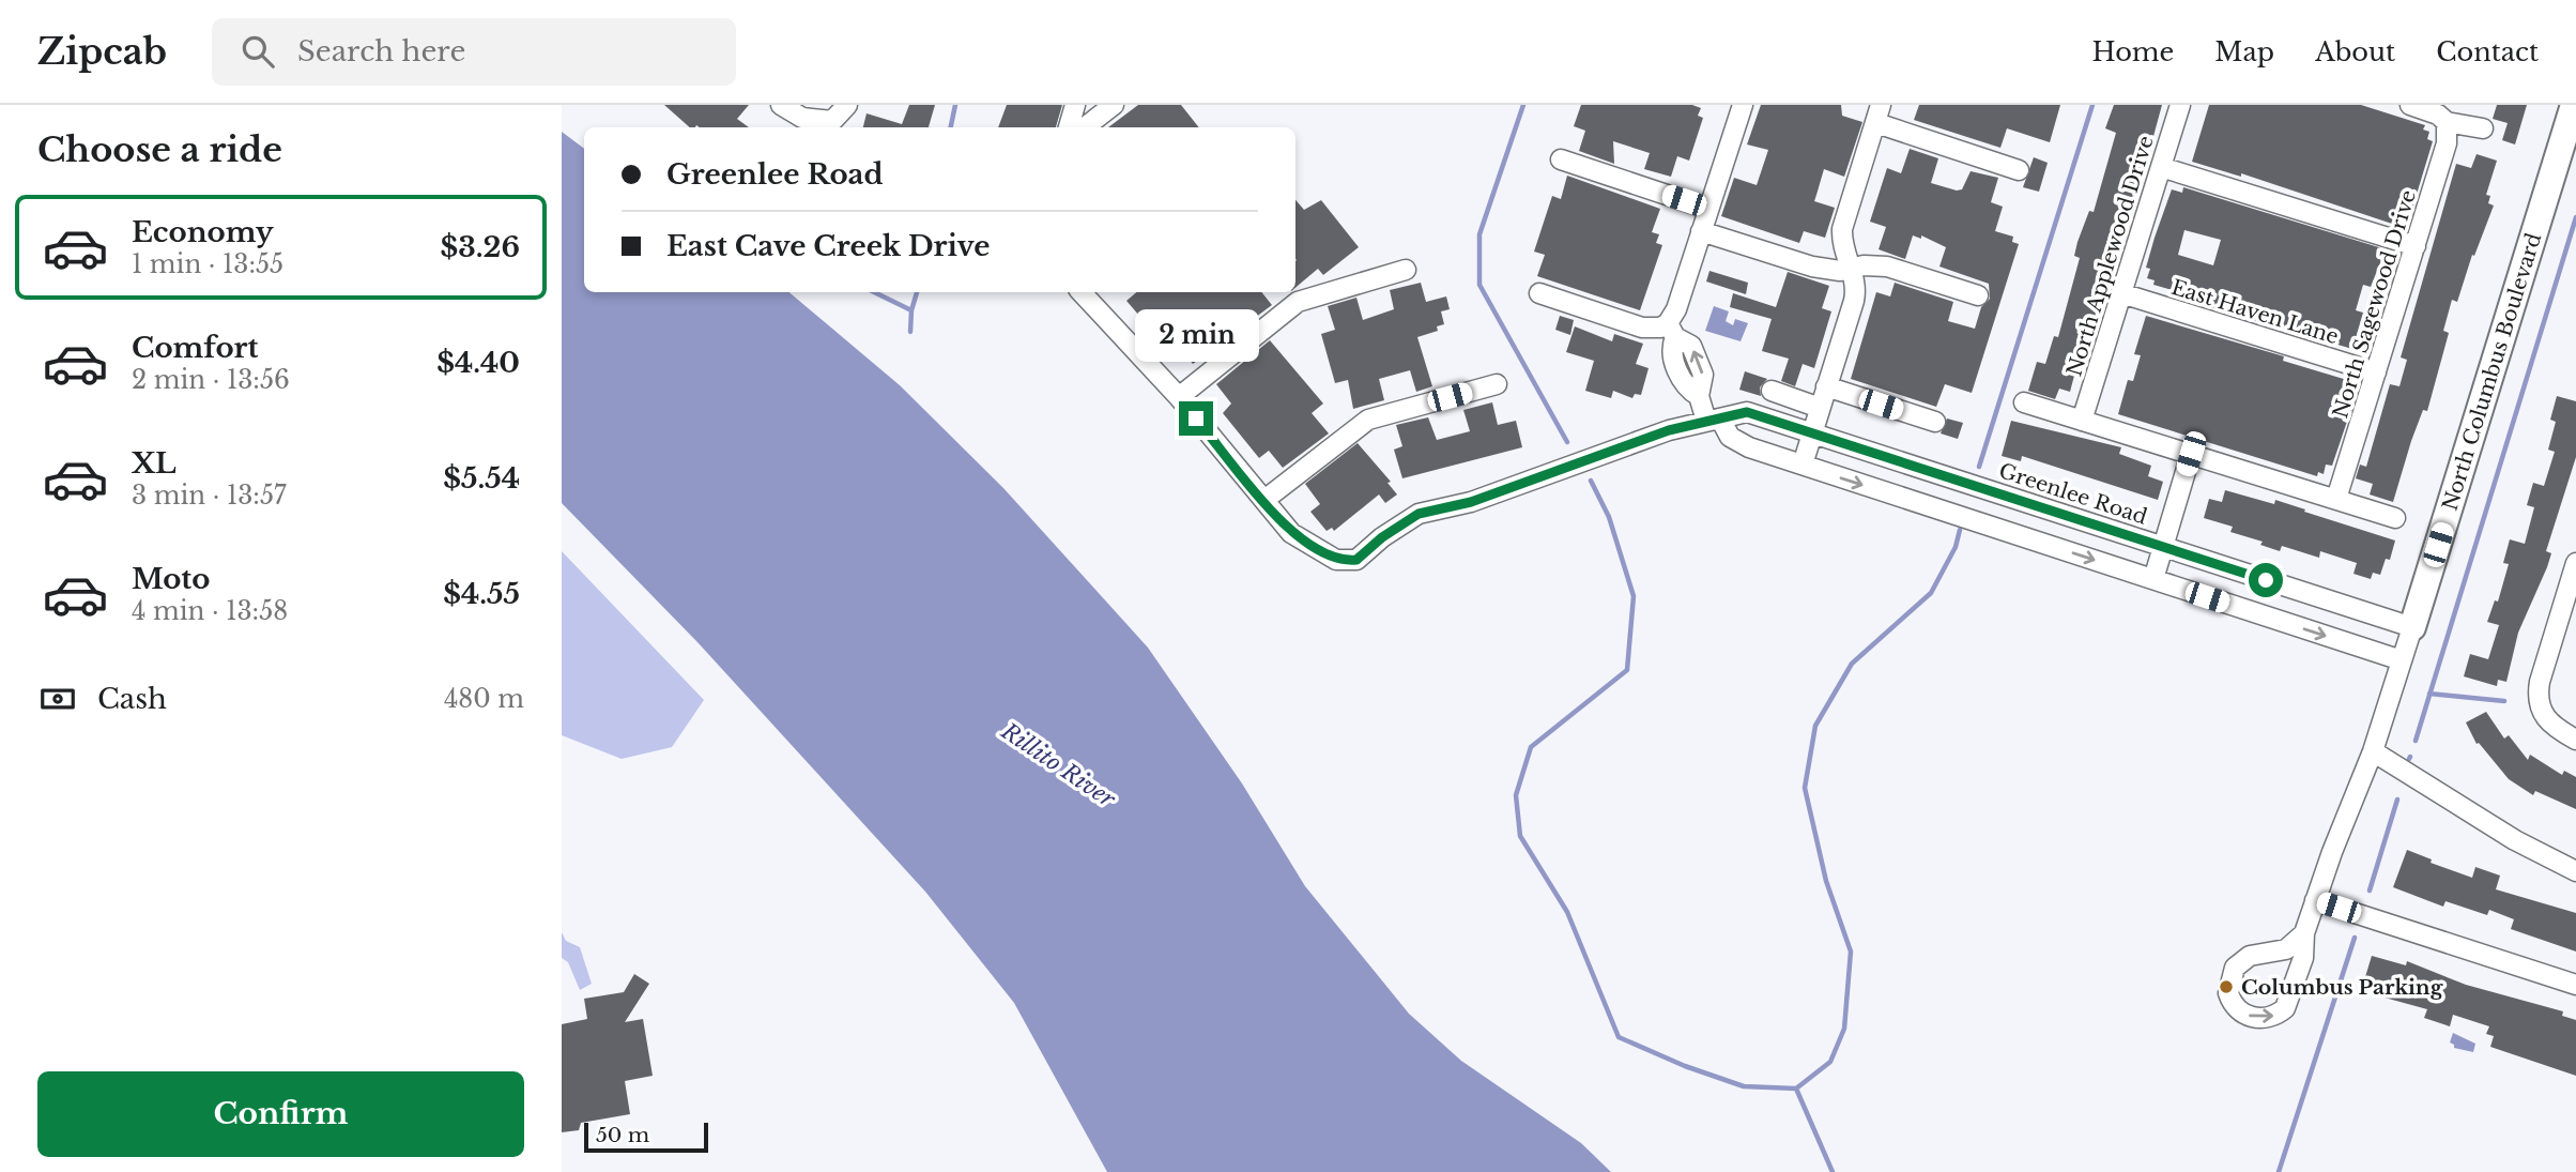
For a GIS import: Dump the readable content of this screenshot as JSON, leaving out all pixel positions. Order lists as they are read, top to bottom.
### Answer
{
  "streets": {
    "street": [
      "North Applewood Drive",
      "North Sagewood Drive",
      "East Haven Lane",
      "North Columbus Boulevard",
      "Greenlee Road"
    ]
  },
  "crossings": [
    ["North Applewood Drive", "East Haven Lane"],
    ["North Sagewood Drive", "East Haven Lane"],
    ["North Columbus Boulevard", "Greenlee Road"]
  ],
  "water": ["Rillito River"],
  "places": ["Columbus Parking"],
  "scale_bar": "50 m",
  "page": {
    "header": "Zipcab",
    "search": "Search here",
    "nav": [
      "Home",
      "Map",
      "About",
      "Contact"
    ],
    "heading": "Choose a ride",
    "banner": ["Greenlee Road", "East Cave Creek Drive"],
    "list": [
      {
        "name": "Economy",
        "note": "1 min · 13:55",
        "value": "$3.26"
      },
      {
        "name": "Comfort",
        "note": "2 min · 13:56",
        "value": "$4.40"
      },
      {
        "name": "XL",
        "note": "3 min · 13:57",
        "value": "$5.54"
      },
      {
        "name": "Moto",
        "note": "4 min · 13:58",
        "value": "$4.55"
      }
    ],
    "bubble": "2 min",
    "pay": ["Cash", "480 m"],
    "buttons": "Confirm",
    "scale": "50 m"
  }
}
